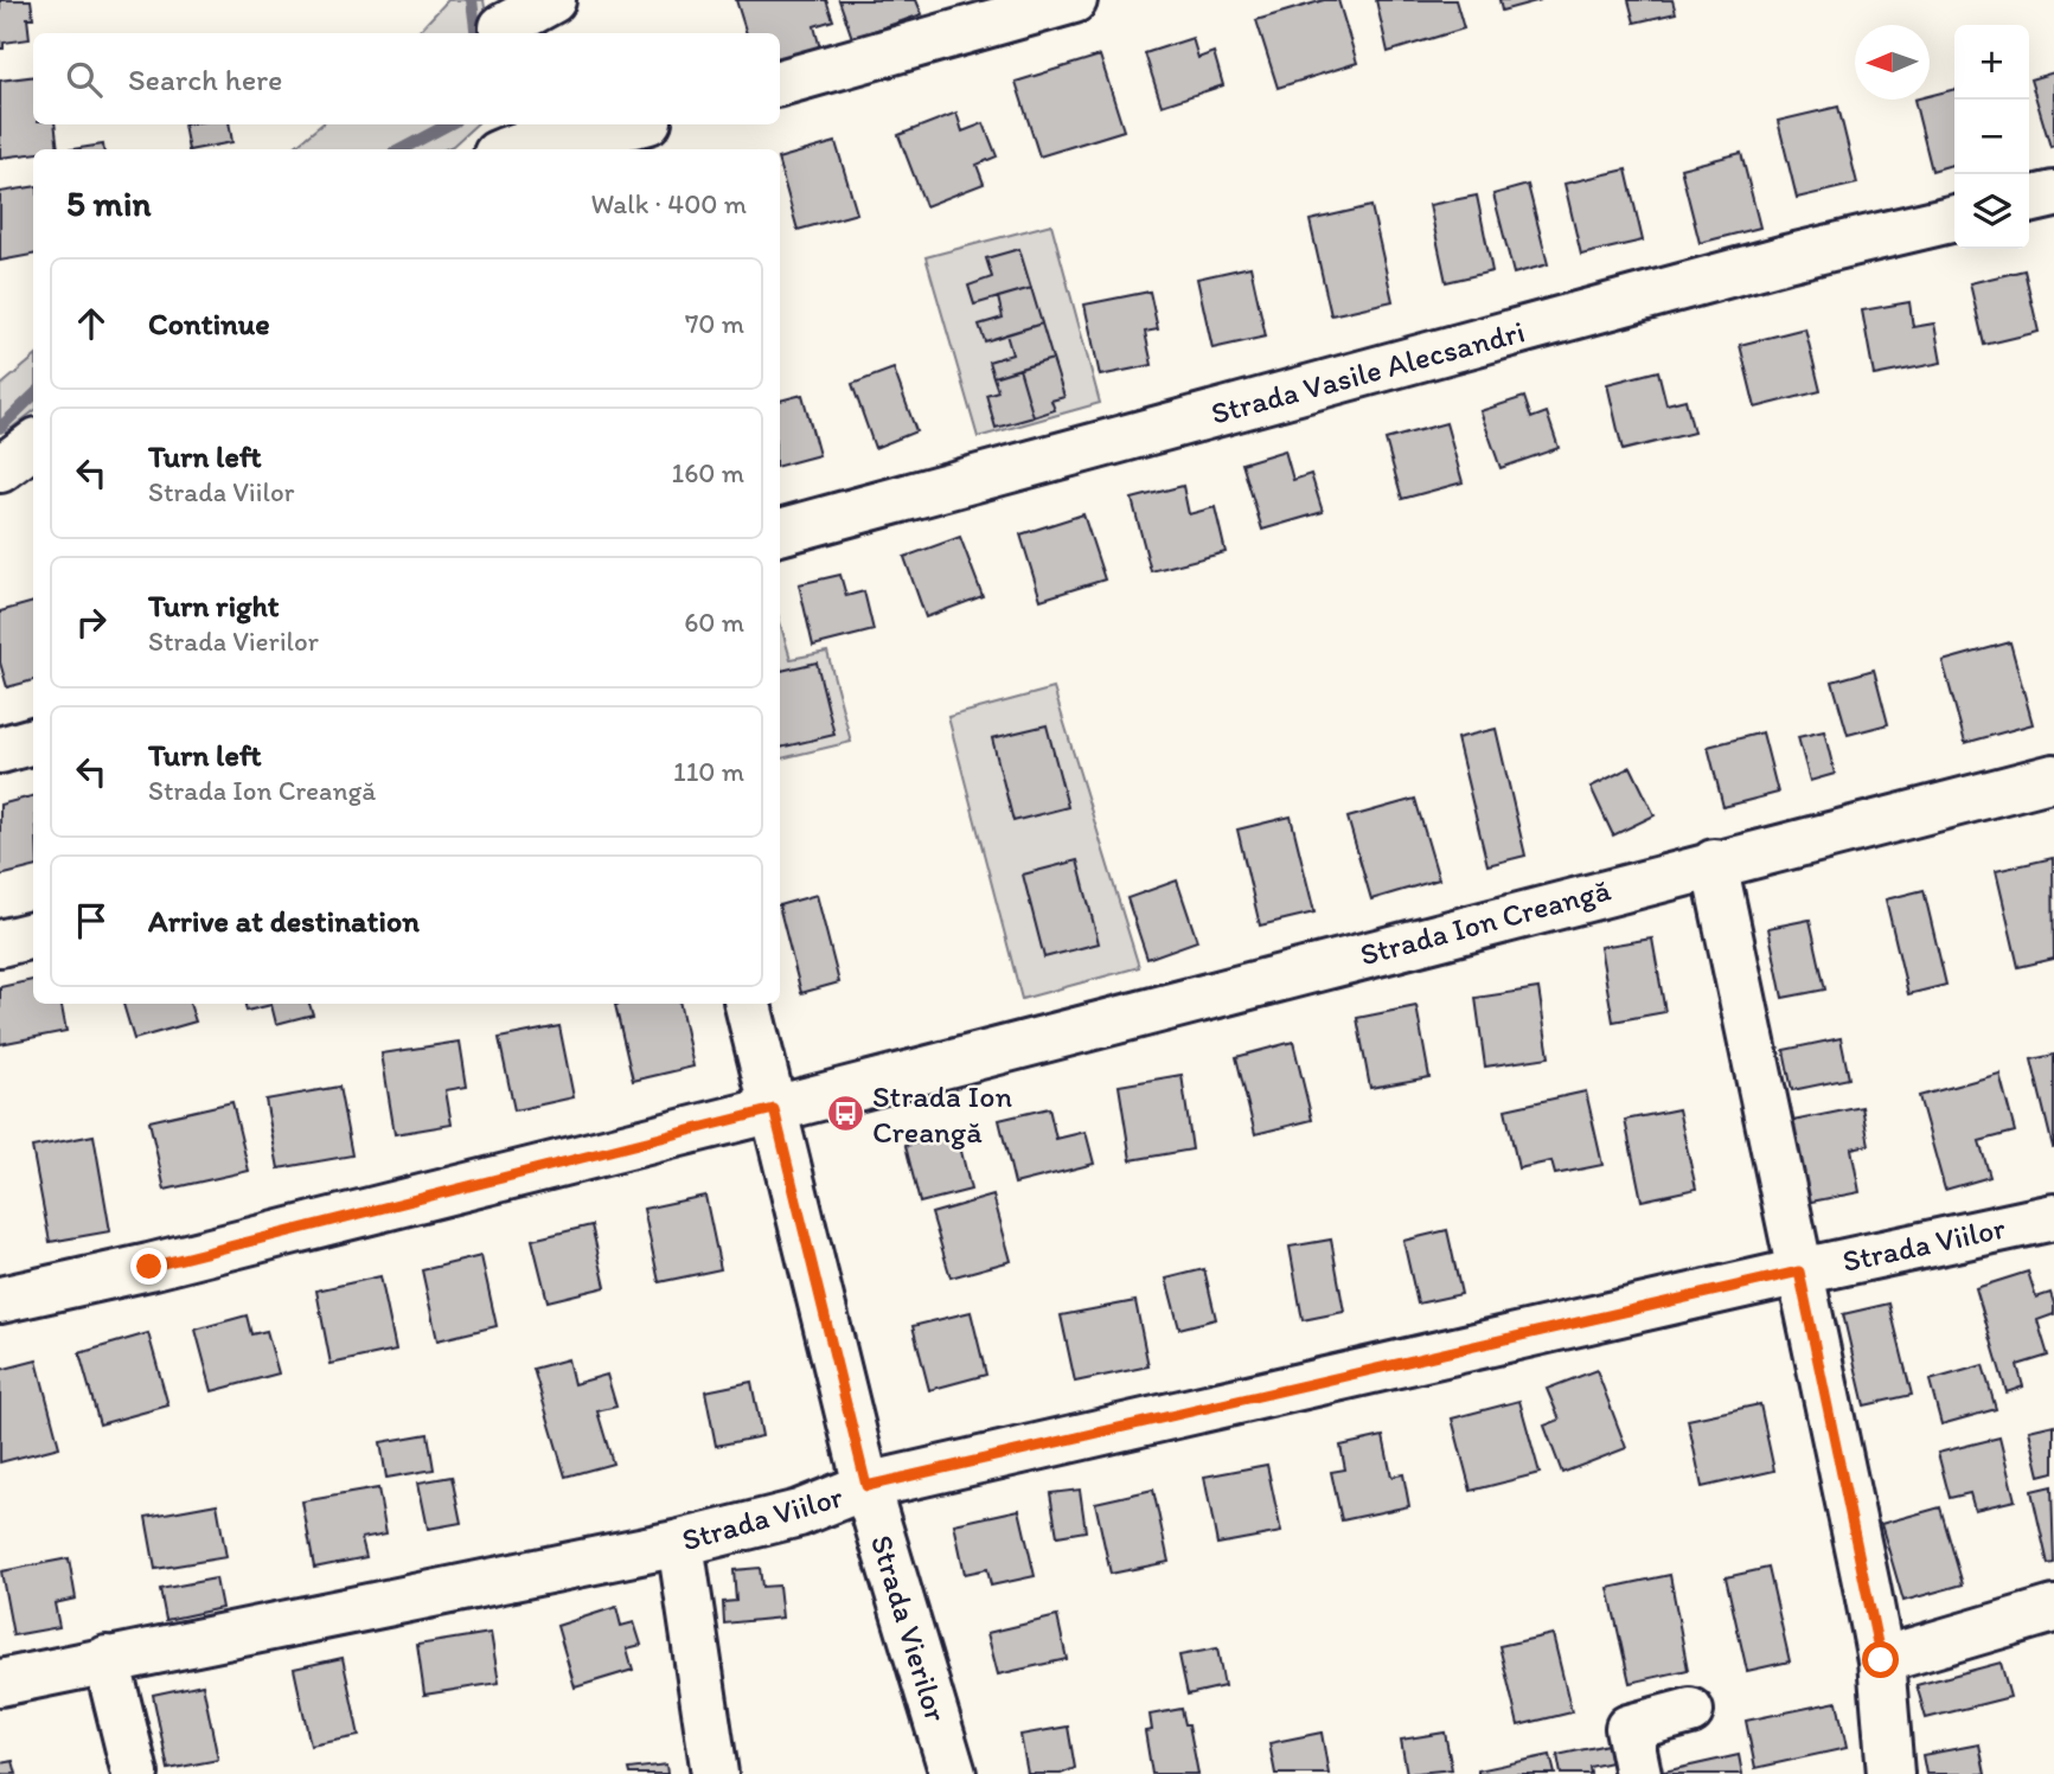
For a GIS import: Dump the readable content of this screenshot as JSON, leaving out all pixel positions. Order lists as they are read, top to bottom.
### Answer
{
  "streets": {
    "street": [
      "Strada Vasile Alecsandri",
      "Strada Ion Creangă",
      "Strada Viilor",
      "Strada Vierilor"
    ]
  },
  "crossings": [
    ["Strada Ion Creangă", "Strada Vierilor"],
    ["Strada Viilor", "Strada Vierilor"]
  ],
  "places": {
    "bus stop": ["Strada Ion Creangă"]
  },
  "north": "left",
  "page": {
    "map_buttons": ["+", "−"],
    "search": "Search here",
    "heading": ["5 min", "Walk · 400 m"],
    "list": [
      ["Continue", "70 m"],
      ["Turn left", "Strada Viilor", "160 m"],
      ["Turn right", "Strada Vierilor", "60 m"],
      ["Turn left", "Strada Ion Creangă", "110 m"],
      "Arrive at destination"
    ]
  }
}
